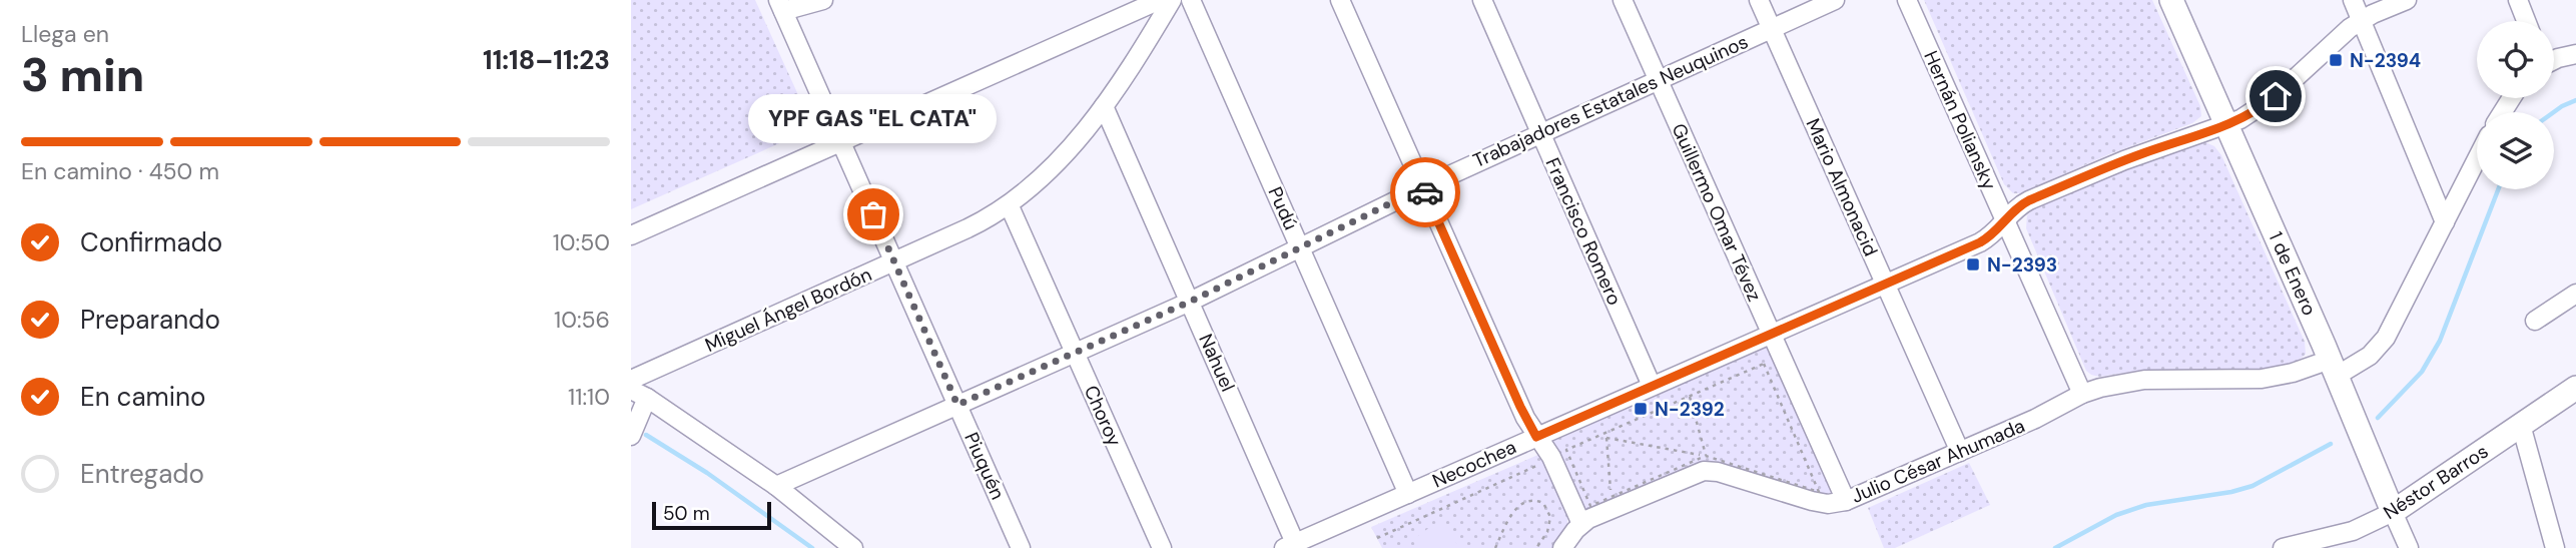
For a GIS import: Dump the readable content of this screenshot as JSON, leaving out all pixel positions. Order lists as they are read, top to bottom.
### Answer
{
  "streets": {
    "main road": ["1 de Enero", "Néstor Barros"],
    "street": [
      "Trabajadores Estatales Neuquinos",
      "Hernán Poliansky",
      "Mario Almonacid",
      "Pudú",
      "Guillermo Omar Tévez",
      "Francisco Romero",
      "Miguel Ángel Bordón",
      "Nahuel",
      "Choroy",
      "Julio César Ahumada",
      "Necochea",
      "Piuquén"
    ]
  },
  "crossings": [
    ["Trabajadores Estatales Neuquinos", "Mario Almonacid"],
    ["Trabajadores Estatales Neuquinos", "Pudú"],
    ["Trabajadores Estatales Neuquinos", "Guillermo Omar Tévez"],
    ["Trabajadores Estatales Neuquinos", "Francisco Romero"],
    ["Trabajadores Estatales Neuquinos", "Nahuel"],
    ["Trabajadores Estatales Neuquinos", "Choroy"],
    ["Trabajadores Estatales Neuquinos", "Piuquén"],
    ["Hernán Poliansky", "Julio César Ahumada"],
    ["Hernán Poliansky", "Necochea"],
    ["Mario Almonacid", "Julio César Ahumada"],
    ["Mario Almonacid", "Necochea"],
    ["Pudú", "Necochea"],
    ["Guillermo Omar Tévez", "Julio César Ahumada"],
    ["Guillermo Omar Tévez", "Necochea"],
    ["Francisco Romero", "Necochea"],
    ["1 de Enero", "Julio César Ahumada"],
    ["1 de Enero", "Necochea"],
    ["1 de Enero", "Néstor Barros"],
    ["Miguel Ángel Bordón", "Nahuel"],
    ["Miguel Ángel Bordón", "Choroy"],
    ["Miguel Ángel Bordón", "Piuquén"],
    ["Nahuel", "Necochea"]
  ],
  "places": {
    "transit": ["N-2394", "N-2393", "N-2392"],
    "other": ["YPF GAS \"EL CATA\""]
  },
  "scale_bar": "50 m",
  "page": {
    "heading": ["3 min", "Llega en", "11:18–11:23"],
    "bubble": "YPF GAS \"EL CATA\"",
    "bar": "En camino · 450 m",
    "list": [
      ["Confirmado", "10:50"],
      ["Preparando", "10:56"],
      ["En camino", "11:10"],
      "Entregado"
    ],
    "scale": "50 m"
  }
}
